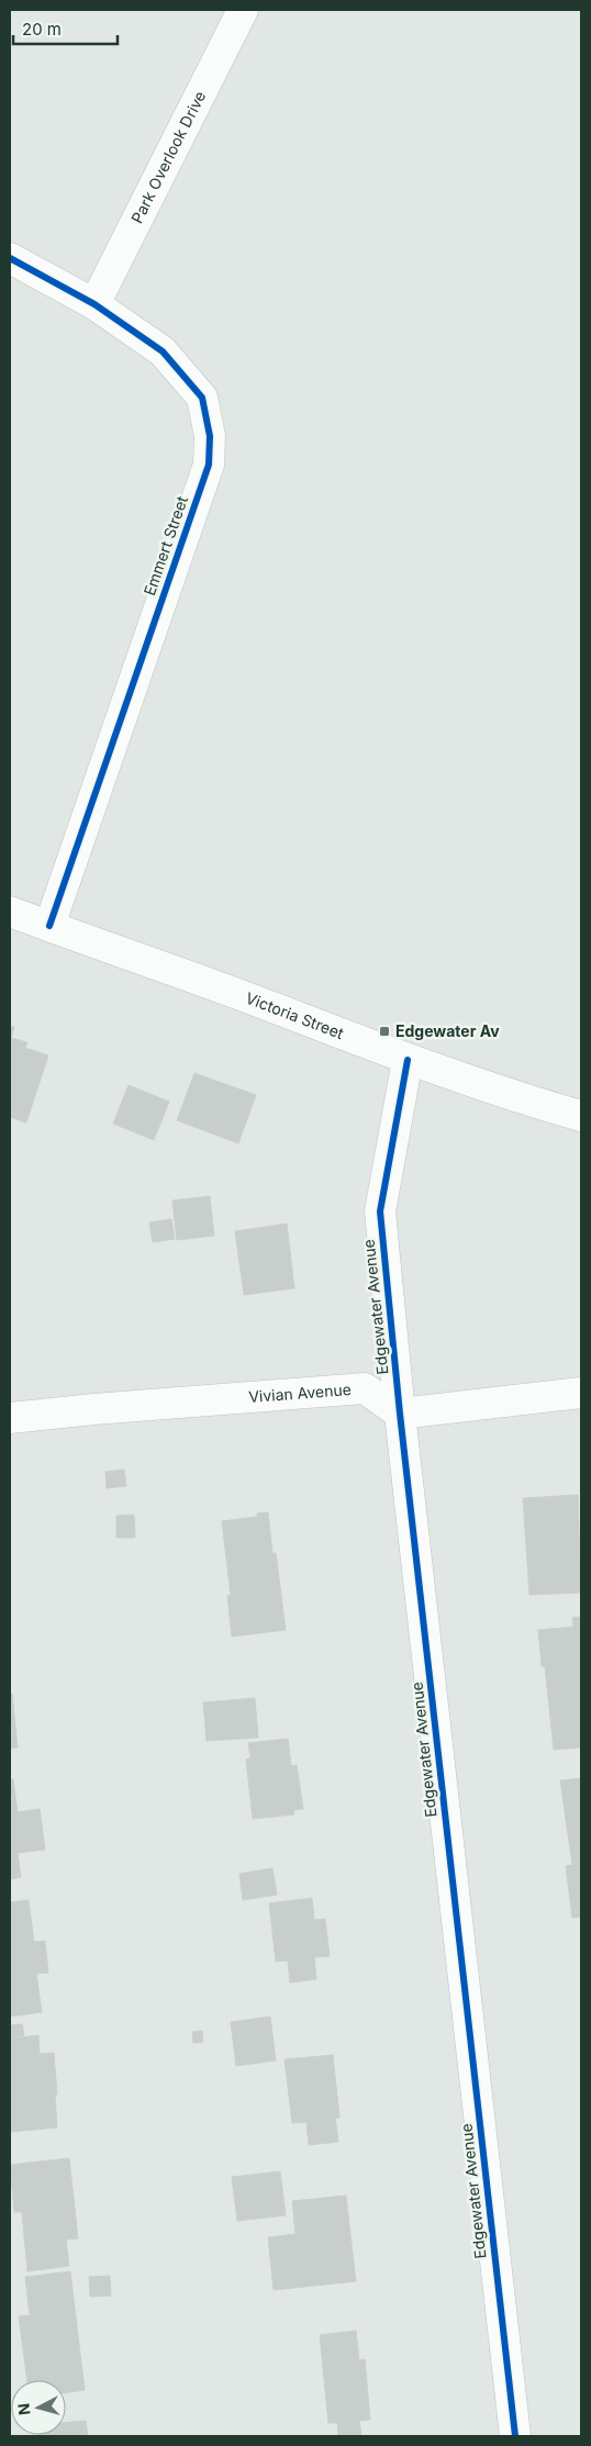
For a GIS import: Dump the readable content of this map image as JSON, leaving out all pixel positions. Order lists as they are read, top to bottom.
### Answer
{
  "streets": {
    "street": [
      "Park Overlook Drive",
      "Emmert Street",
      "Victoria Street",
      "Edgewater Avenue",
      "Vivian Avenue"
    ]
  },
  "crossings": [
    ["Park Overlook Drive", "Emmert Street"],
    ["Emmert Street", "Victoria Street"],
    ["Victoria Street", "Edgewater Avenue"],
    ["Edgewater Avenue", "Vivian Avenue"]
  ],
  "places": {
    "transit": ["Edgewater Av"]
  },
  "scale_bar": "20 m",
  "north": "left"
}
